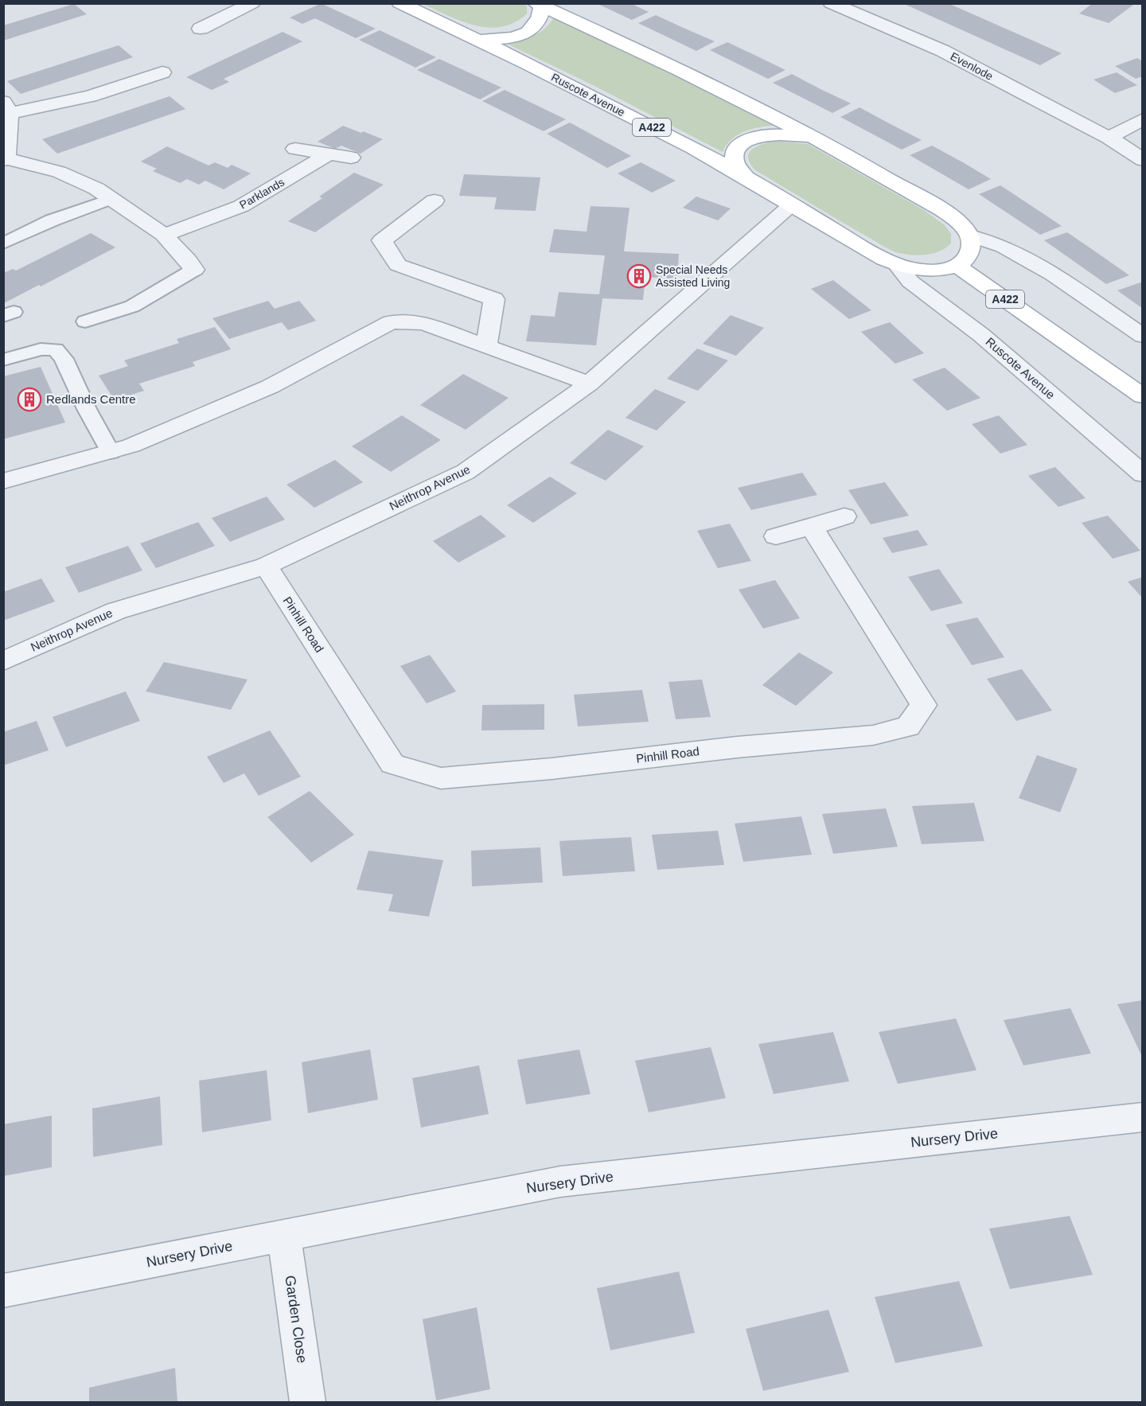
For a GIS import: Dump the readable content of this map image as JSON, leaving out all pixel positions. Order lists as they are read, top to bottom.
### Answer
{
  "streets": {
    "main road": ["Ruscote Avenue", "A422"],
    "street": [
      "Evenlode",
      "Parklands",
      "Neithrop Avenue",
      "Pinhill Road",
      "Nursery Drive",
      "Garden Close"
    ]
  },
  "crossings": [
    ["Ruscote Avenue", "A422"],
    ["Ruscote Avenue", "Neithrop Avenue"],
    ["Neithrop Avenue", "Pinhill Road"],
    ["Nursery Drive", "Garden Close"]
  ],
  "places": {
    "building": ["Special Needs Assisted Living", "Redlands Centre"]
  }
}
